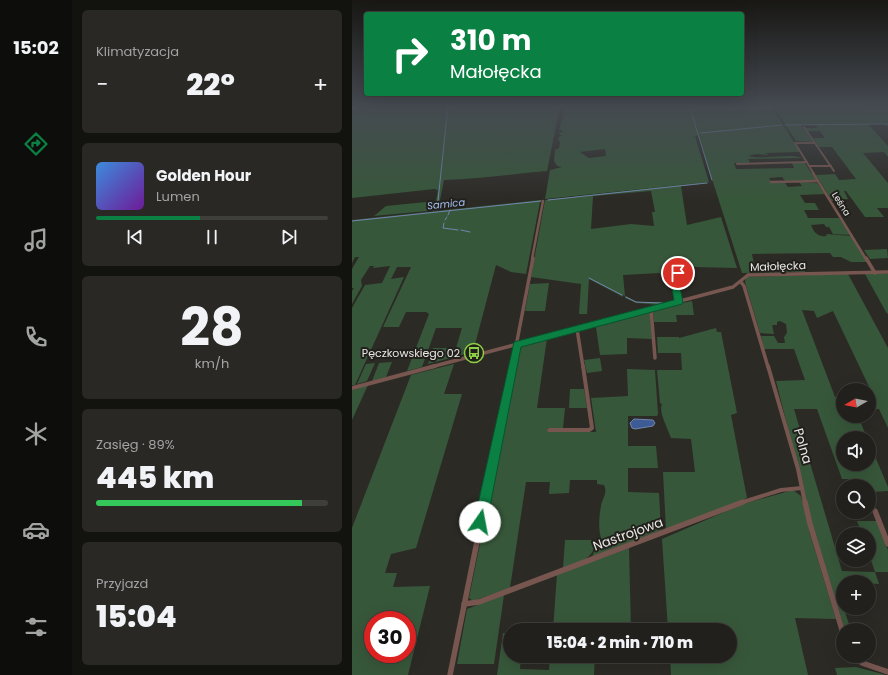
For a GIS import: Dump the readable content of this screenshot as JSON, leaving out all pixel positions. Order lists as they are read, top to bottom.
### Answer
{
  "streets": {
    "street": [
      "Leśna",
      "Małołęcka",
      "Polna",
      "Nastrojowa"
    ]
  },
  "crossings": [
    ["Leśna", "Małołęcka"],
    ["Małołęcka", "Polna"],
    ["Polna", "Nastrojowa"]
  ],
  "water": ["Samica"],
  "places": {
    "bus stop": ["Pęczkowskiego 02"]
  },
  "north": "left",
  "page": {
    "tabs": "15:02",
    "tile": [
      "Klimatyzacja",
      ["28", "km/h"],
      ["Zasięg · 89%", "445 km"],
      ["Przyjazd", "15:04"]
    ],
    "turn": ["310 m", "Małołęcka"],
    "heat": ["−", "22°", "+"],
    "song": ["Golden Hour", "Lumen"],
    "map_buttons": ["+", "−"],
    "limit": "30",
    "trip": "15:04 · 2 min · 710 m"
  }
}
